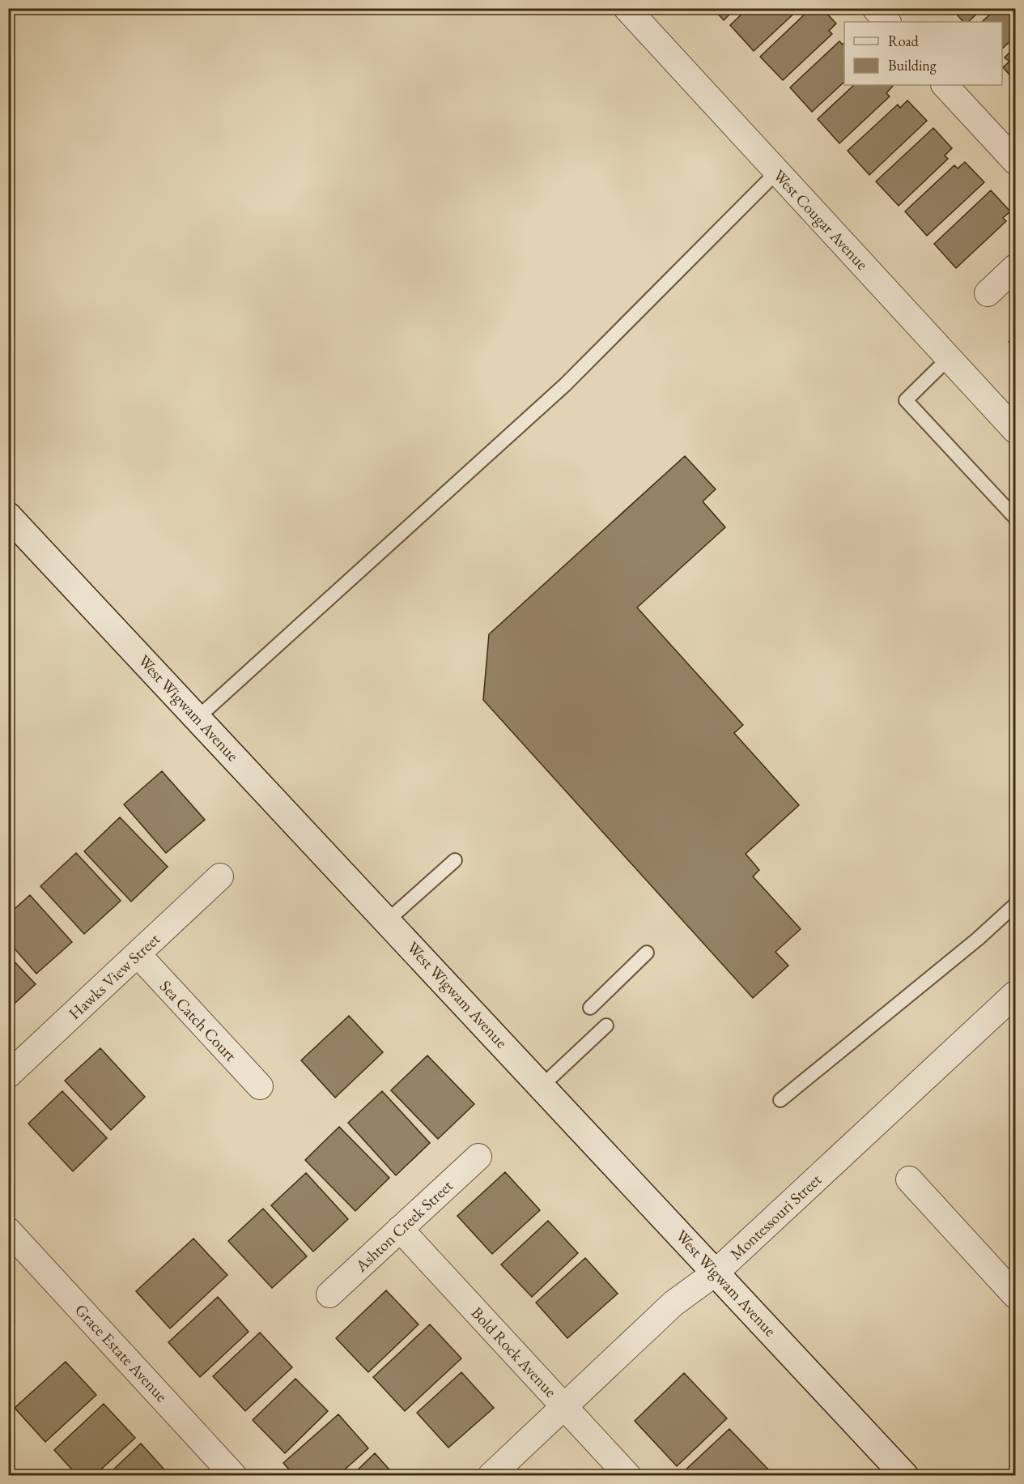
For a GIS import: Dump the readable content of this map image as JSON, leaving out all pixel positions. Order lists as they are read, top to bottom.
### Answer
{
  "streets": {
    "street": [
      "West Cougar Avenue",
      "West Wigwam Avenue",
      "Hawks View Street",
      "Sea Catch Court",
      "Montessouri Street",
      "Ashton Creek Street",
      "Bold Rock Avenue",
      "Grace Estate Avenue"
    ]
  },
  "crossings": [
    ["West Wigwam Avenue", "Montessouri Street"],
    ["Hawks View Street", "Sea Catch Court"],
    ["Montessouri Street", "Bold Rock Avenue"],
    ["Ashton Creek Street", "Bold Rock Avenue"]
  ],
  "legend": ["Road", "Building"]
}
